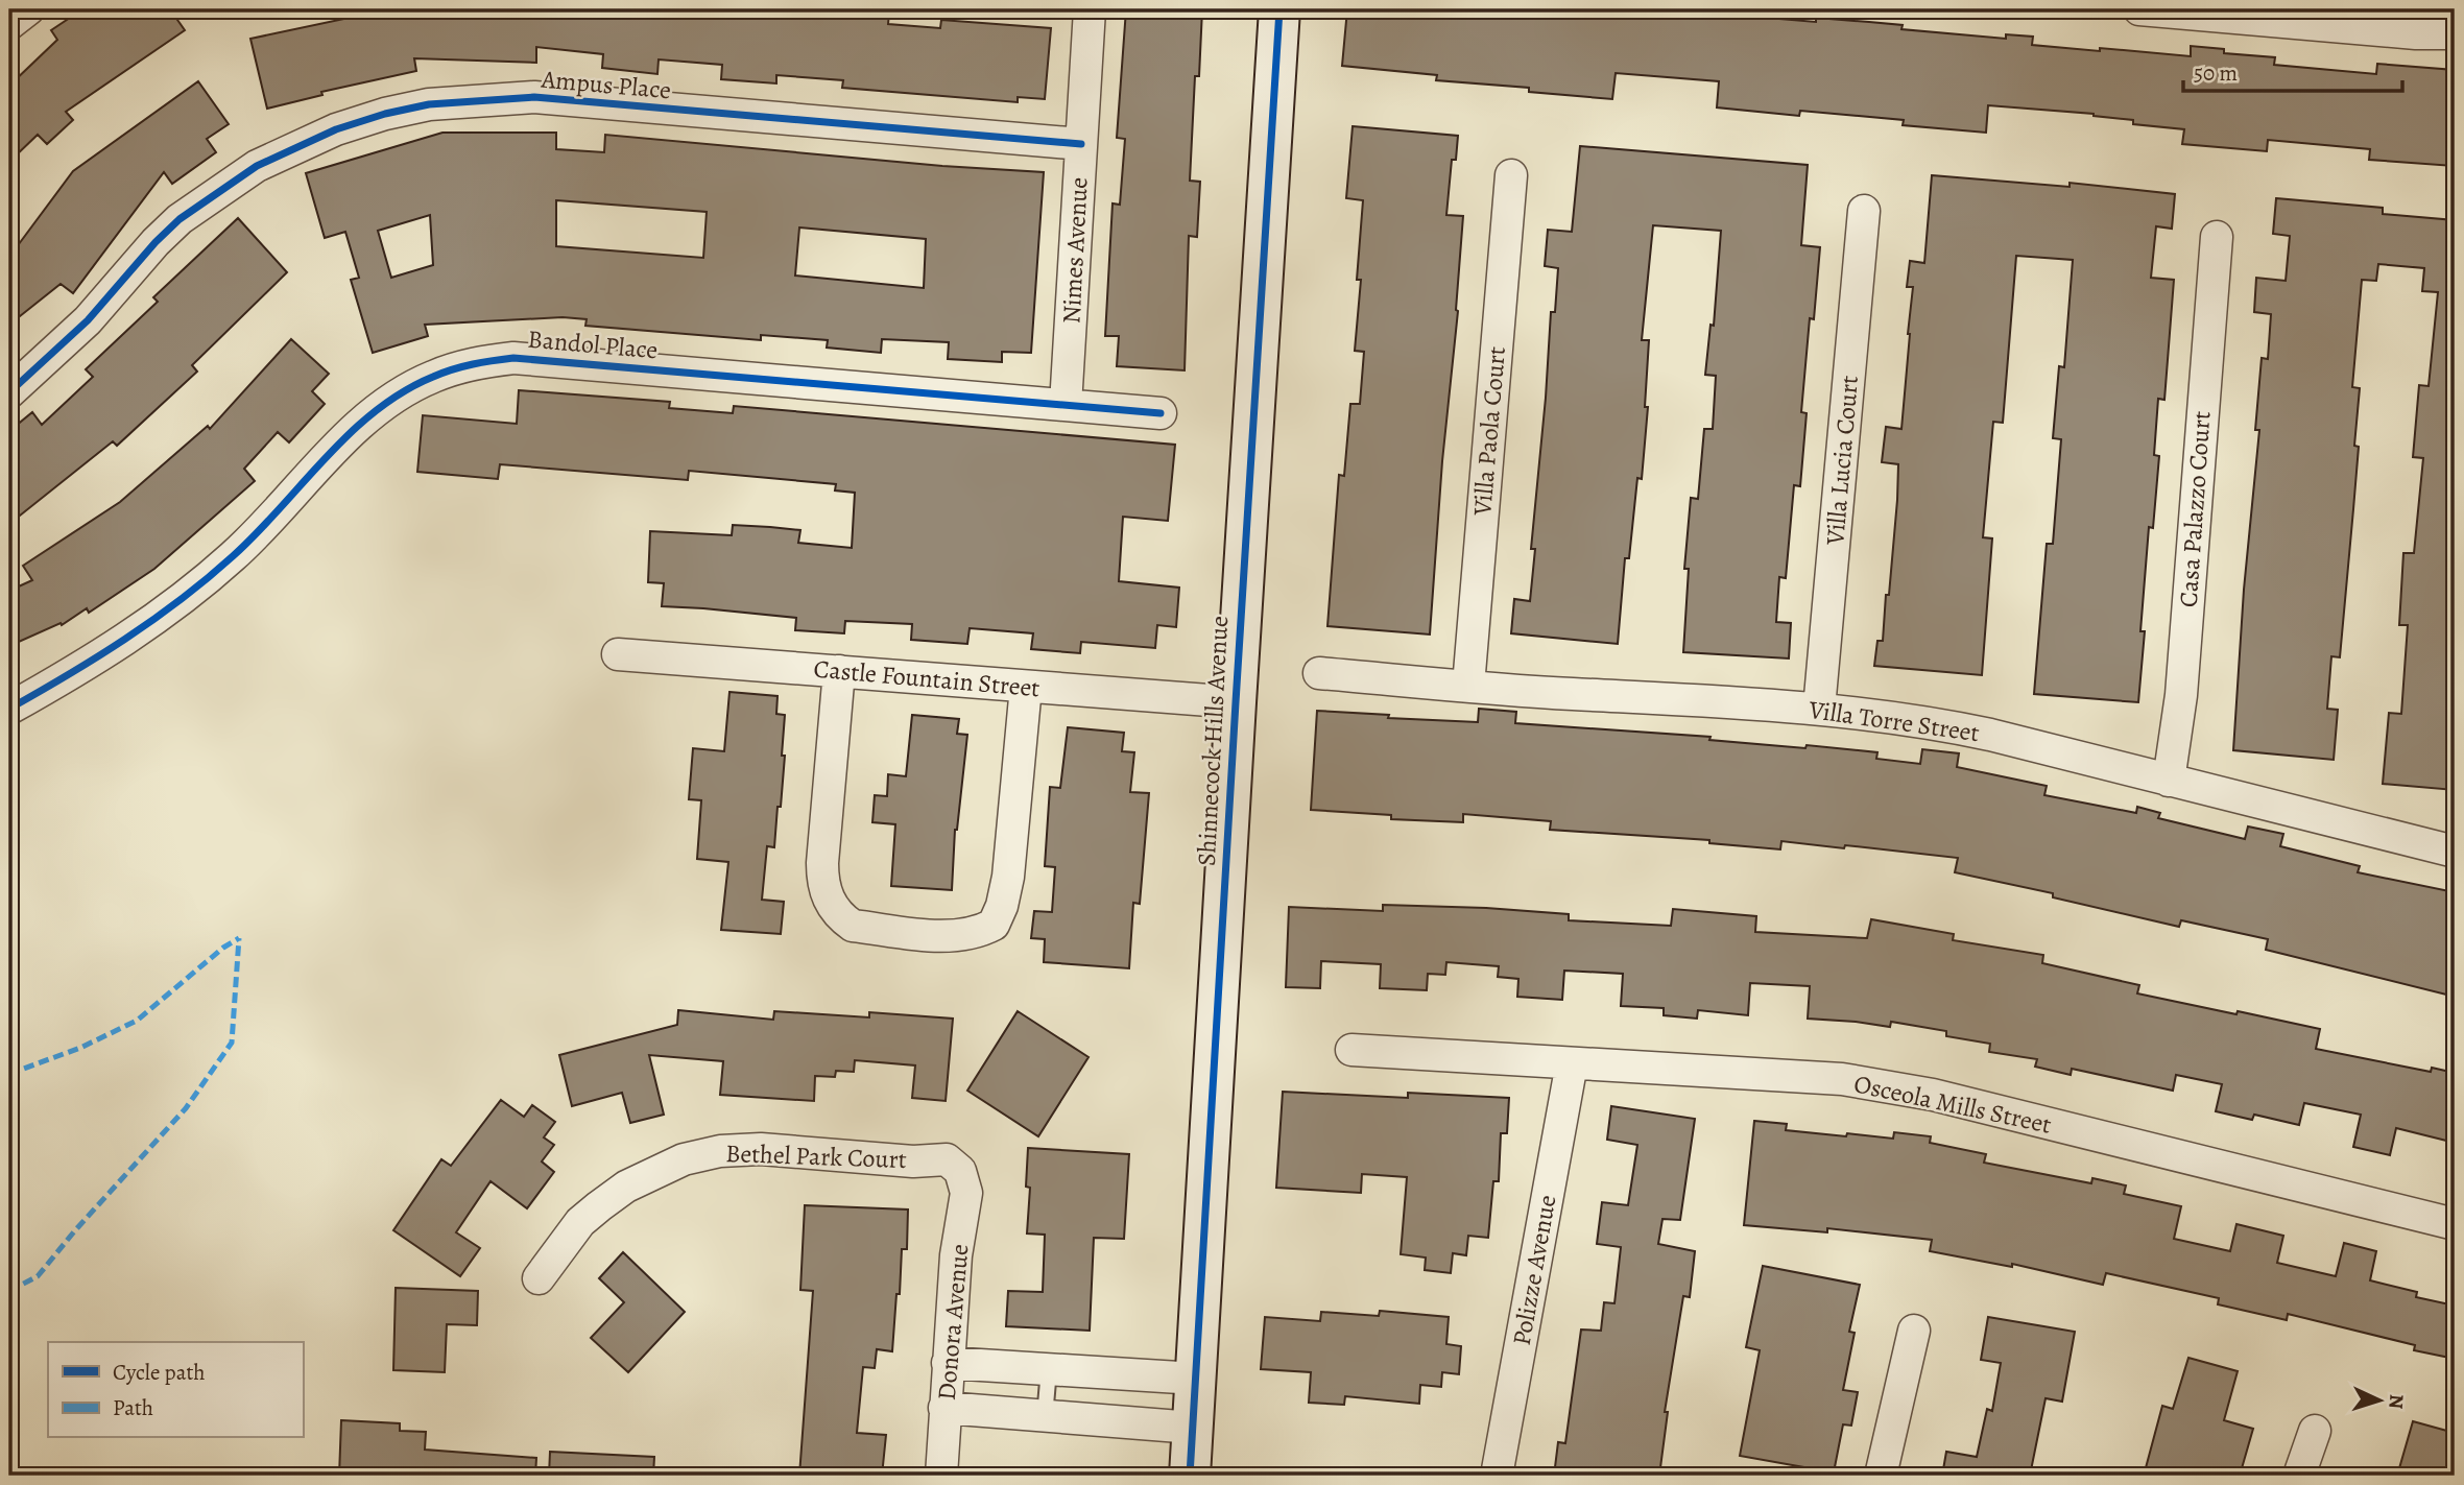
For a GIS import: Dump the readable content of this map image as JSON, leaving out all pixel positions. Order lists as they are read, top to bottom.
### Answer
{
  "streets": {
    "street": [
      "Ampus Place",
      "Nimes Avenue",
      "Bandol Place",
      "Villa Paola Court",
      "Villa Lucia Court",
      "Casa Palazzo Court",
      "Castle Fountain Street",
      "Villa Torre Street",
      "Shinnecock Hills Avenue",
      "Osceola Mills Street",
      "Bethel Park Court",
      "Polizze Avenue",
      "Donora Avenue"
    ]
  },
  "crossings": [
    ["Ampus Place", "Nimes Avenue"],
    ["Nimes Avenue", "Bandol Place"],
    ["Villa Paola Court", "Villa Torre Street"],
    ["Villa Lucia Court", "Villa Torre Street"],
    ["Casa Palazzo Court", "Villa Torre Street"],
    ["Castle Fountain Street", "Shinnecock Hills Avenue"],
    ["Osceola Mills Street", "Polizze Avenue"],
    ["Bethel Park Court", "Donora Avenue"]
  ],
  "legend": ["Cycle path", "Path"],
  "scale_bar": "50 m",
  "north": "right"
}
